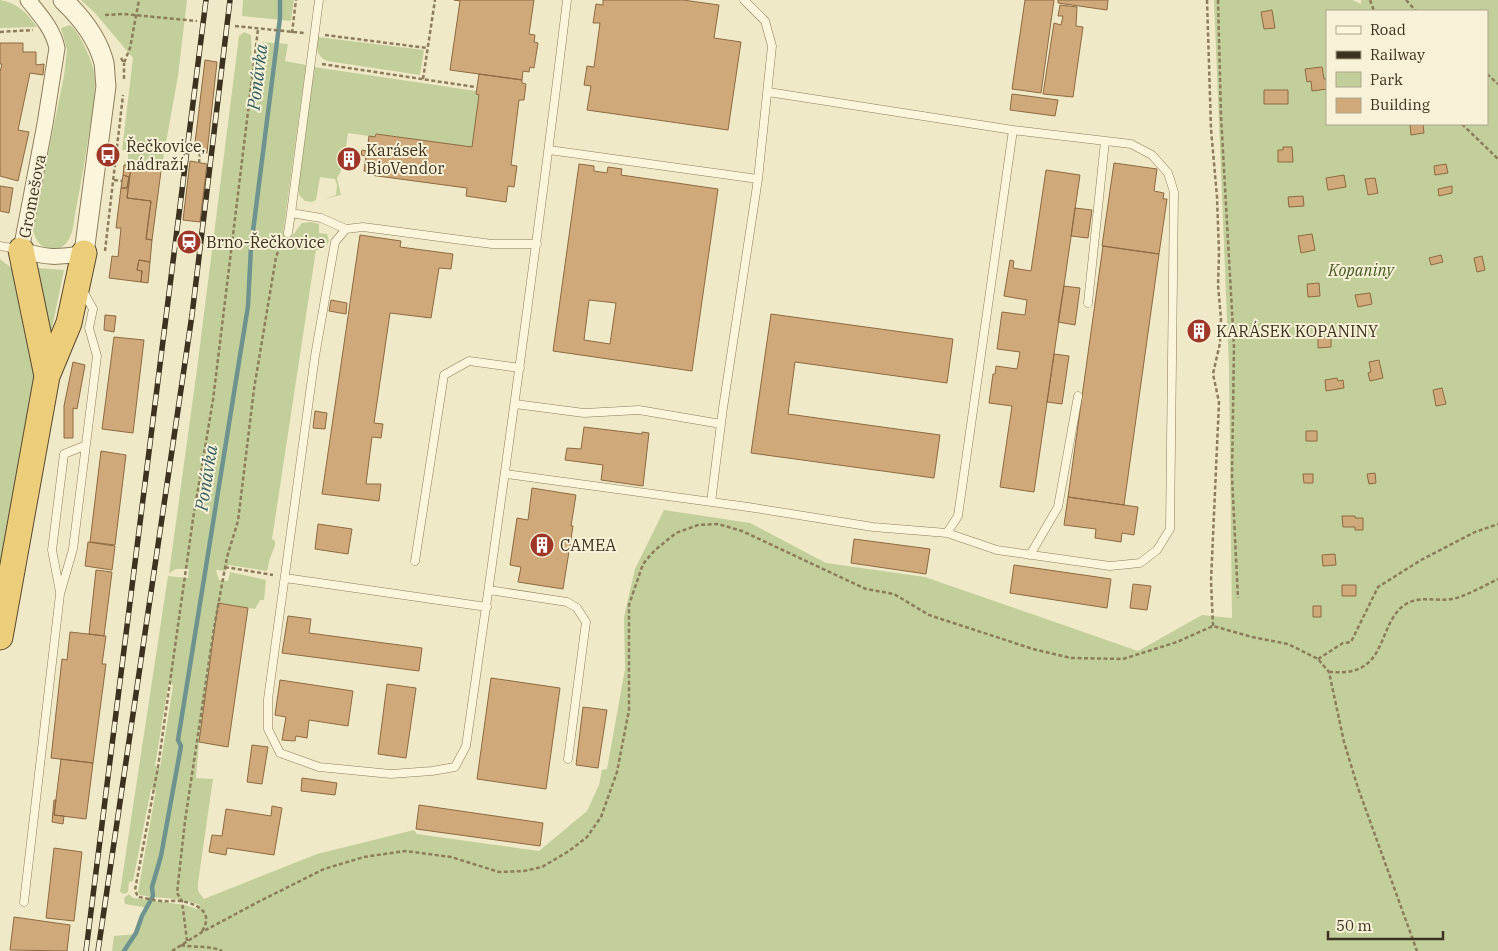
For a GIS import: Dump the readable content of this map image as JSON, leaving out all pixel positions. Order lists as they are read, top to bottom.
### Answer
{
  "streets": {
    "street": ["Gromešova"]
  },
  "water": ["Ponávka"],
  "parks": ["Kopaniny"],
  "places": {
    "bus stop": ["Řečkovice, nádraží"],
    "building": ["Karásek BioVendor", "KARÁSEK KOPANINY", "CAMEA"],
    "station": ["Brno-Řečkovice"]
  },
  "legend": [
    "Road",
    "Railway",
    "Park",
    "Building"
  ],
  "scale_bar": "50 m"
}
